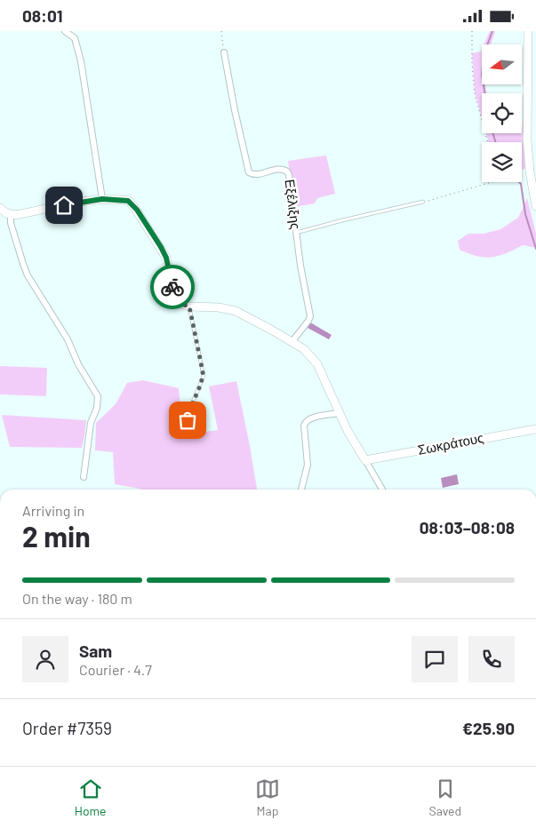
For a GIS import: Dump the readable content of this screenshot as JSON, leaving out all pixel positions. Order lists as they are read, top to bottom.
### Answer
{
  "streets": {
    "street": ["Εξέλιξης", "Σωκράτους"]
  },
  "north": "left",
  "page": {
    "status": "08:01",
    "heading": ["2 min", "Arriving in", "08:03–08:08"],
    "panel": [
      "Sam",
      "Courier · 4.7",
      "Order #7359",
      "€25.90"
    ],
    "bar": "On the way · 180 m",
    "tabs": ["Home", "Map", "Saved"]
  }
}
